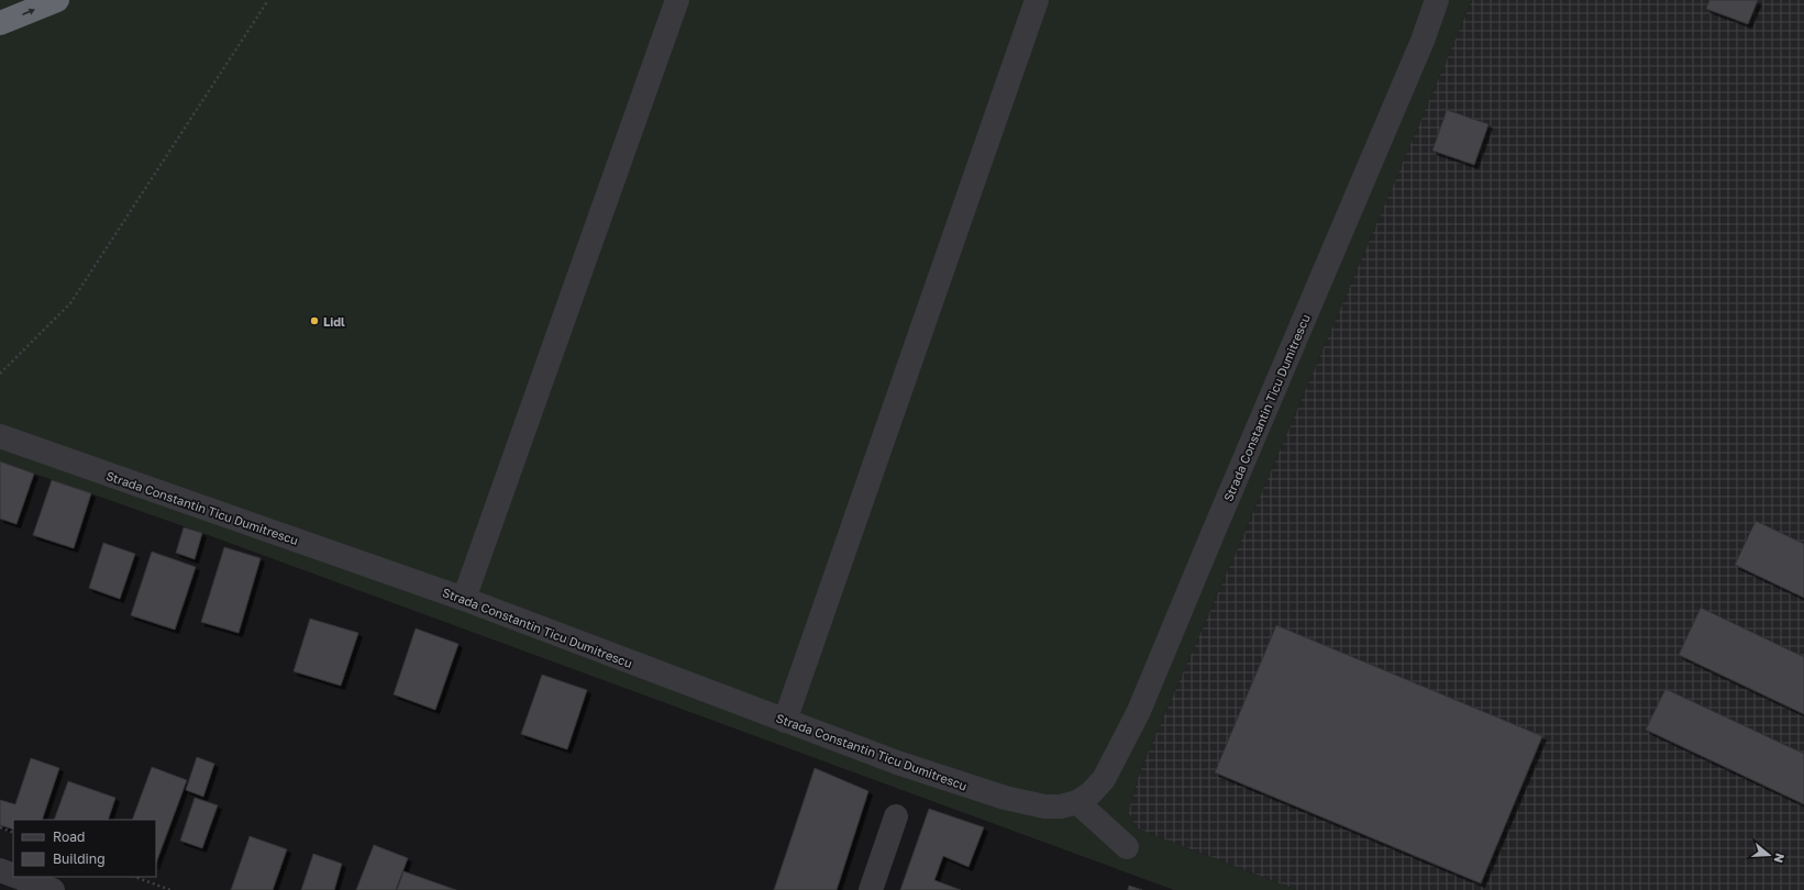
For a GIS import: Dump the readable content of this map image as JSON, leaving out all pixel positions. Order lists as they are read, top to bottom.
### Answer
{
  "streets": {
    "street": ["Strada Constantin Ticu Dumitrescu"]
  },
  "places": ["Lidl"],
  "legend": ["Road", "Building"],
  "north": "right"
}
